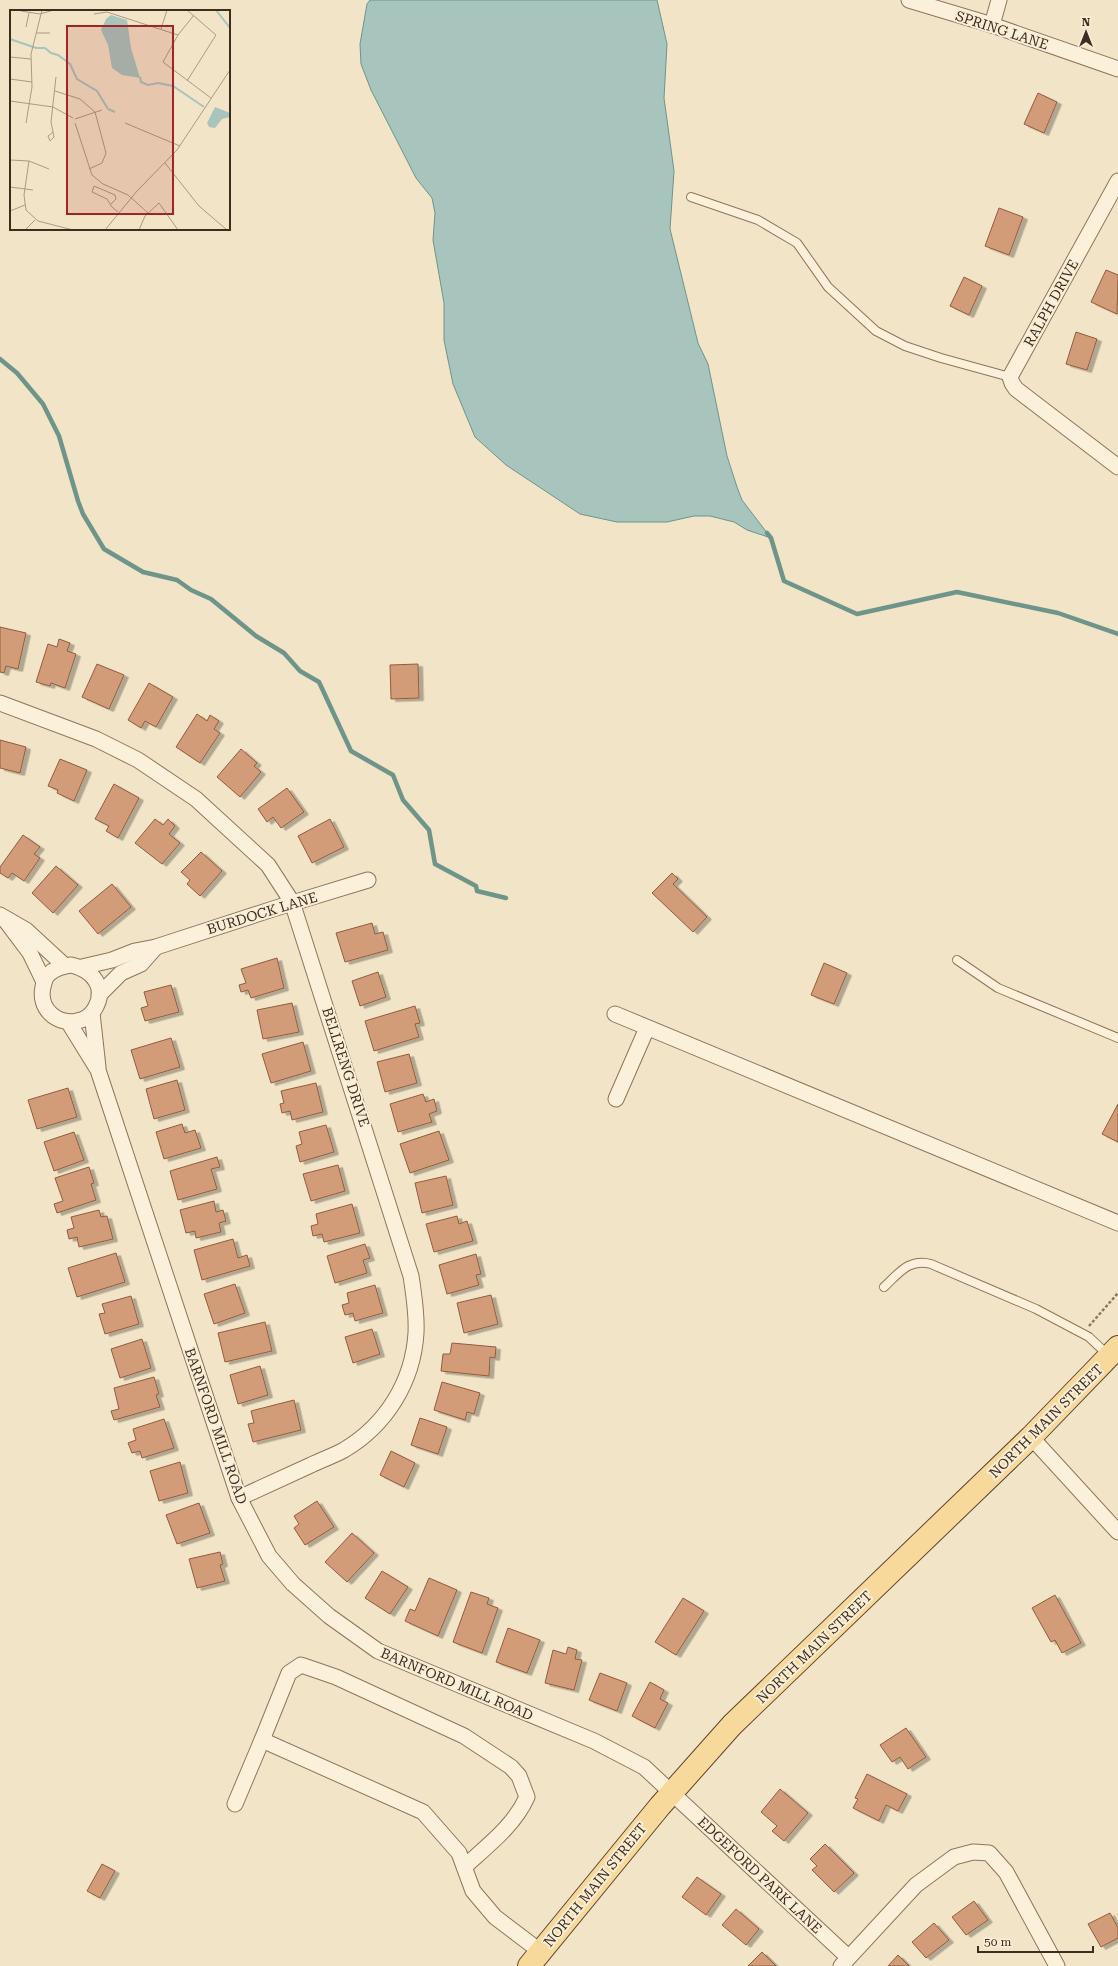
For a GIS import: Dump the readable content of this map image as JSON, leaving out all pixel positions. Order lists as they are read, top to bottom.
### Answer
{
  "streets": {
    "main road": ["NORTH MAIN STREET"],
    "street": [
      "SPRING LANE",
      "RALPH DRIVE",
      "BURDOCK LANE",
      "BELLRENG DRIVE",
      "BARNFORD MILL ROAD",
      "EDGEFORD PARK LANE"
    ]
  },
  "crossings": [
    ["BURDOCK LANE", "BELLRENG DRIVE"],
    ["BURDOCK LANE", "BARNFORD MILL ROAD"],
    ["BELLRENG DRIVE", "BARNFORD MILL ROAD"],
    ["NORTH MAIN STREET", "BARNFORD MILL ROAD"],
    ["NORTH MAIN STREET", "EDGEFORD PARK LANE"],
    ["BARNFORD MILL ROAD", "EDGEFORD PARK LANE"]
  ],
  "scale_bar": "50 m",
  "north": "top"
}
